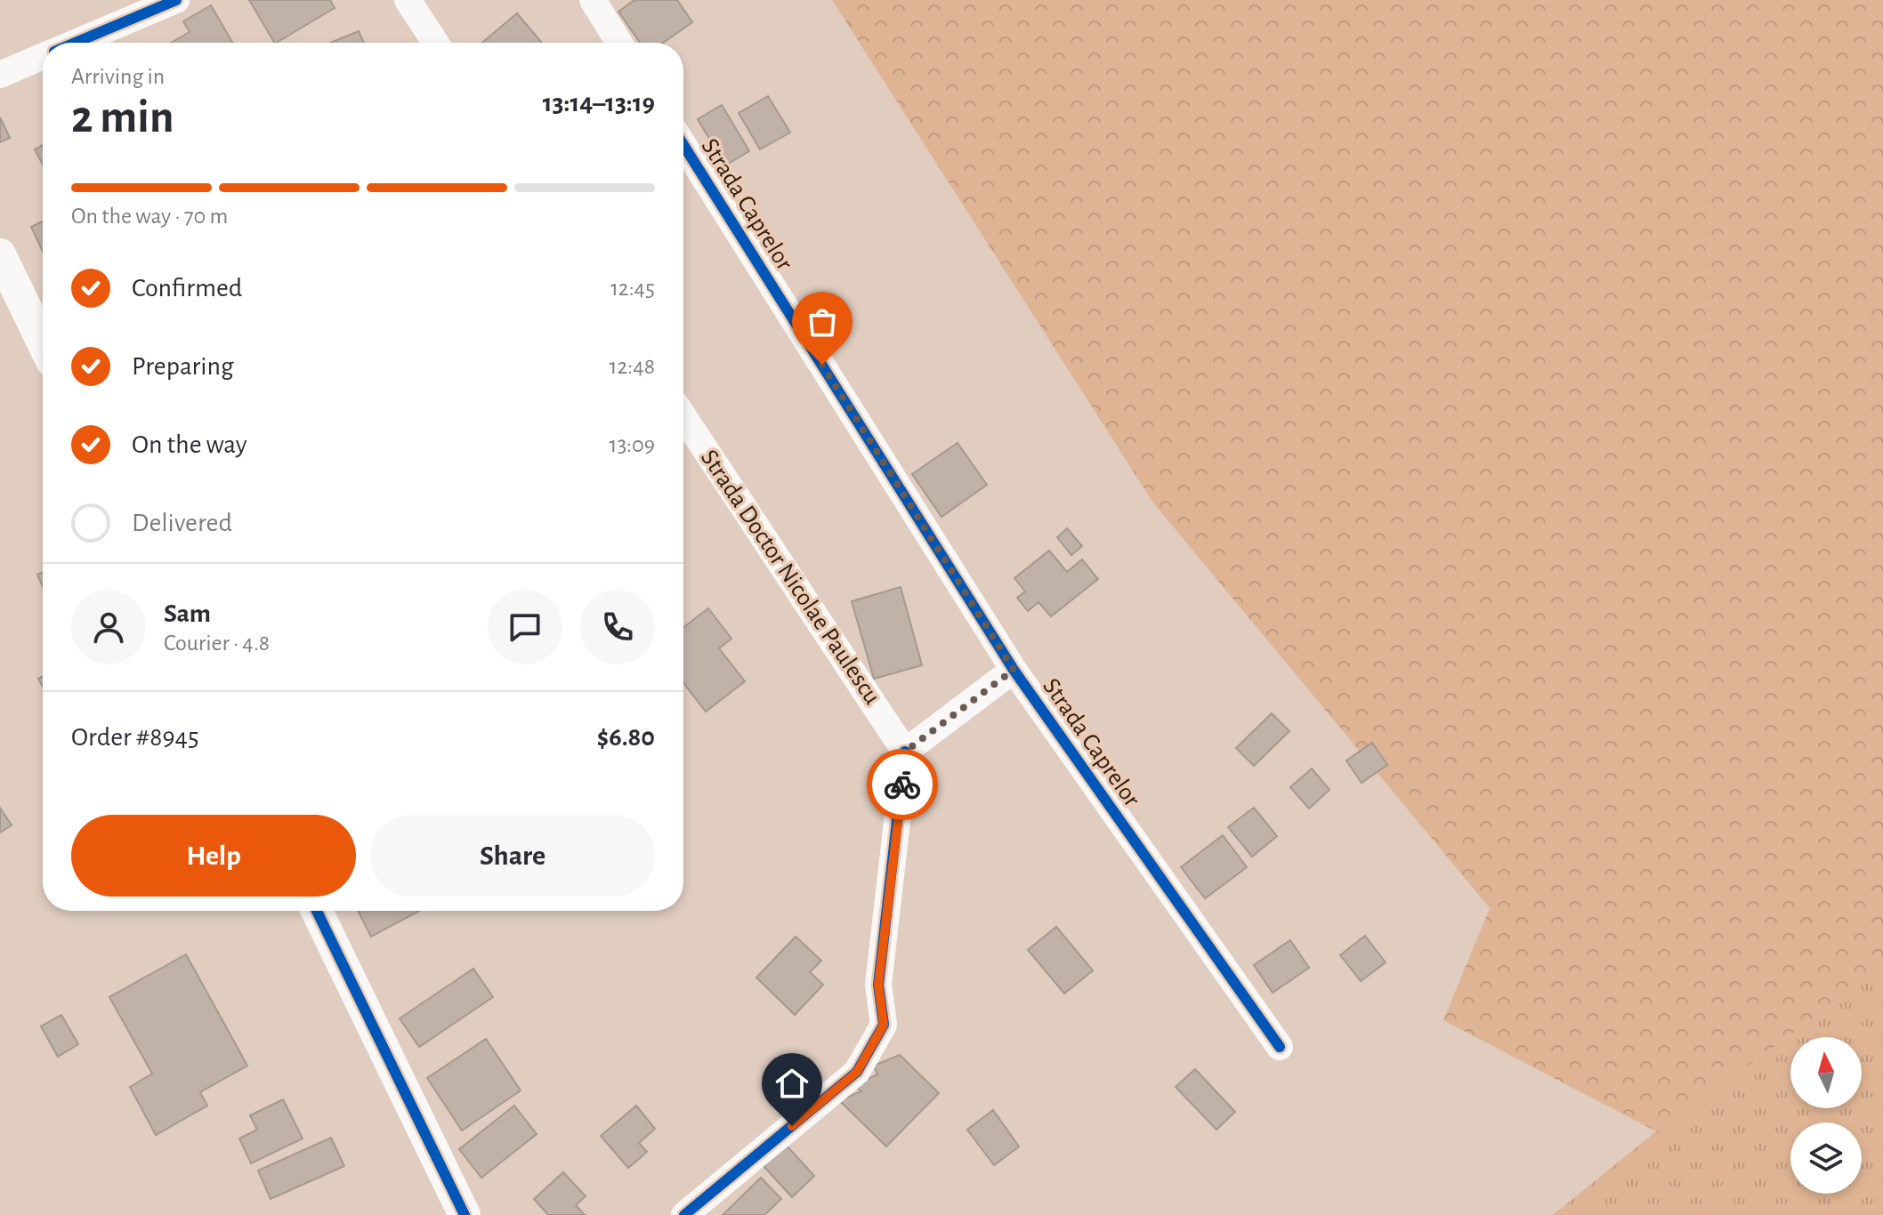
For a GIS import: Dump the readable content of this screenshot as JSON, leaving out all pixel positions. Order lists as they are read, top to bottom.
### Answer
{
  "streets": {
    "street": ["Strada Caprelor", "Strada Doctor Nicolae Paulescu"]
  },
  "north": "top",
  "page": {
    "heading": ["2 min", "Arriving in", "13:14–13:19"],
    "panel": [
      "Sam",
      "Courier · 4.8",
      "Order #8945",
      "$6.80"
    ],
    "bar": "On the way · 70 m",
    "list": [
      ["Confirmed", "12:45"],
      ["Preparing", "12:48"],
      ["On the way", "13:09"],
      "Delivered"
    ],
    "buttons": ["Help", "Share"]
  }
}
